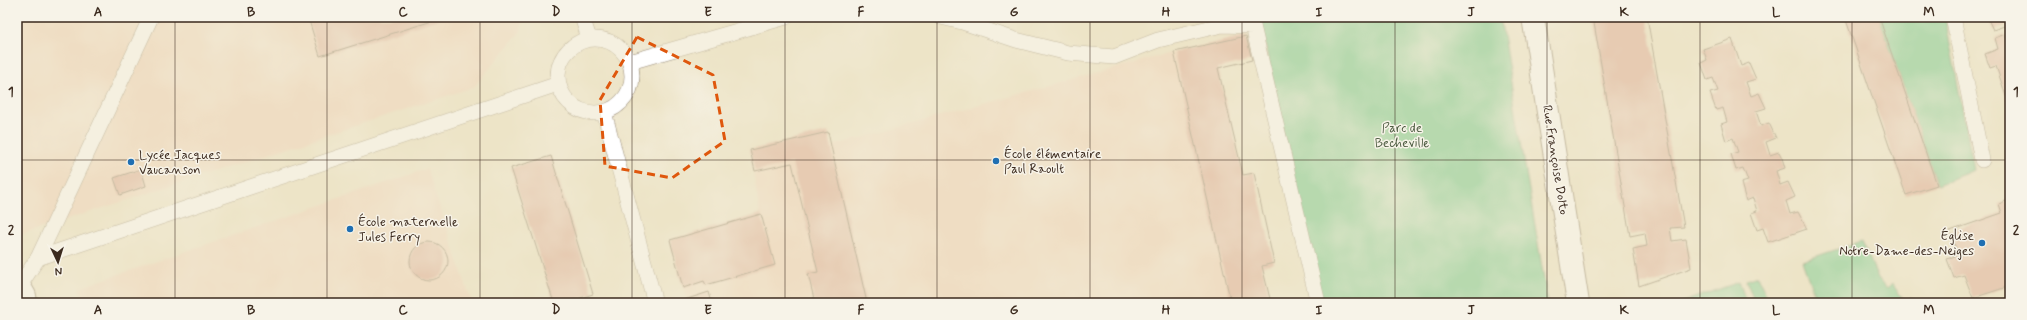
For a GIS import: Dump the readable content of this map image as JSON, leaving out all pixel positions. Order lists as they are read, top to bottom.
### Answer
{
  "streets": {
    "street": ["Rue Françoise Dolto"]
  },
  "parks": ["Parc de Becheville"],
  "places": [
    "École élémentaire Paul Raoult",
    "Lycée Jacques Vaucanson",
    "École maternelle Jules Ferry",
    "Église Notre-Dame-des-Neiges"
  ],
  "north": "bottom",
  "grid": {
    "columns": [
      "A",
      "B",
      "C",
      "D",
      "E",
      "F",
      "G",
      "H",
      "I",
      "J",
      "K",
      "L",
      "M"
    ],
    "rows": ["1", "2"]
  }
}
